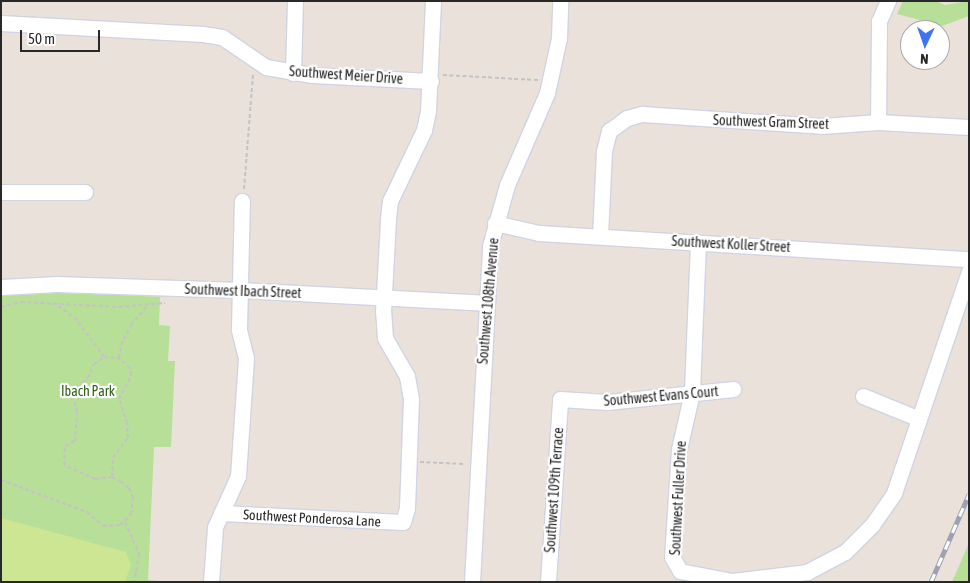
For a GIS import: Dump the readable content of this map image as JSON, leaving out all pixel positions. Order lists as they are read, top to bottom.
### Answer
{
  "streets": {
    "street": [
      "Southwest Meier Drive",
      "Southwest Gram Street",
      "Southwest Koller Street",
      "Southwest Ibach Street",
      "Southwest 108th Avenue",
      "Southwest Evans Court",
      "Southwest 109th Terrace",
      "Southwest Fuller Drive",
      "Southwest Ponderosa Lane"
    ]
  },
  "crossings": [
    ["Southwest Gram Street", "Southwest Koller Street"],
    ["Southwest Koller Street", "Southwest 108th Avenue"],
    ["Southwest Koller Street", "Southwest Fuller Drive"],
    ["Southwest Ibach Street", "Southwest 108th Avenue"],
    ["Southwest Evans Court", "Southwest 109th Terrace"],
    ["Southwest Evans Court", "Southwest Fuller Drive"]
  ],
  "parks": ["Ibach Park"],
  "scale_bar": "50 m",
  "north": "bottom"
}
